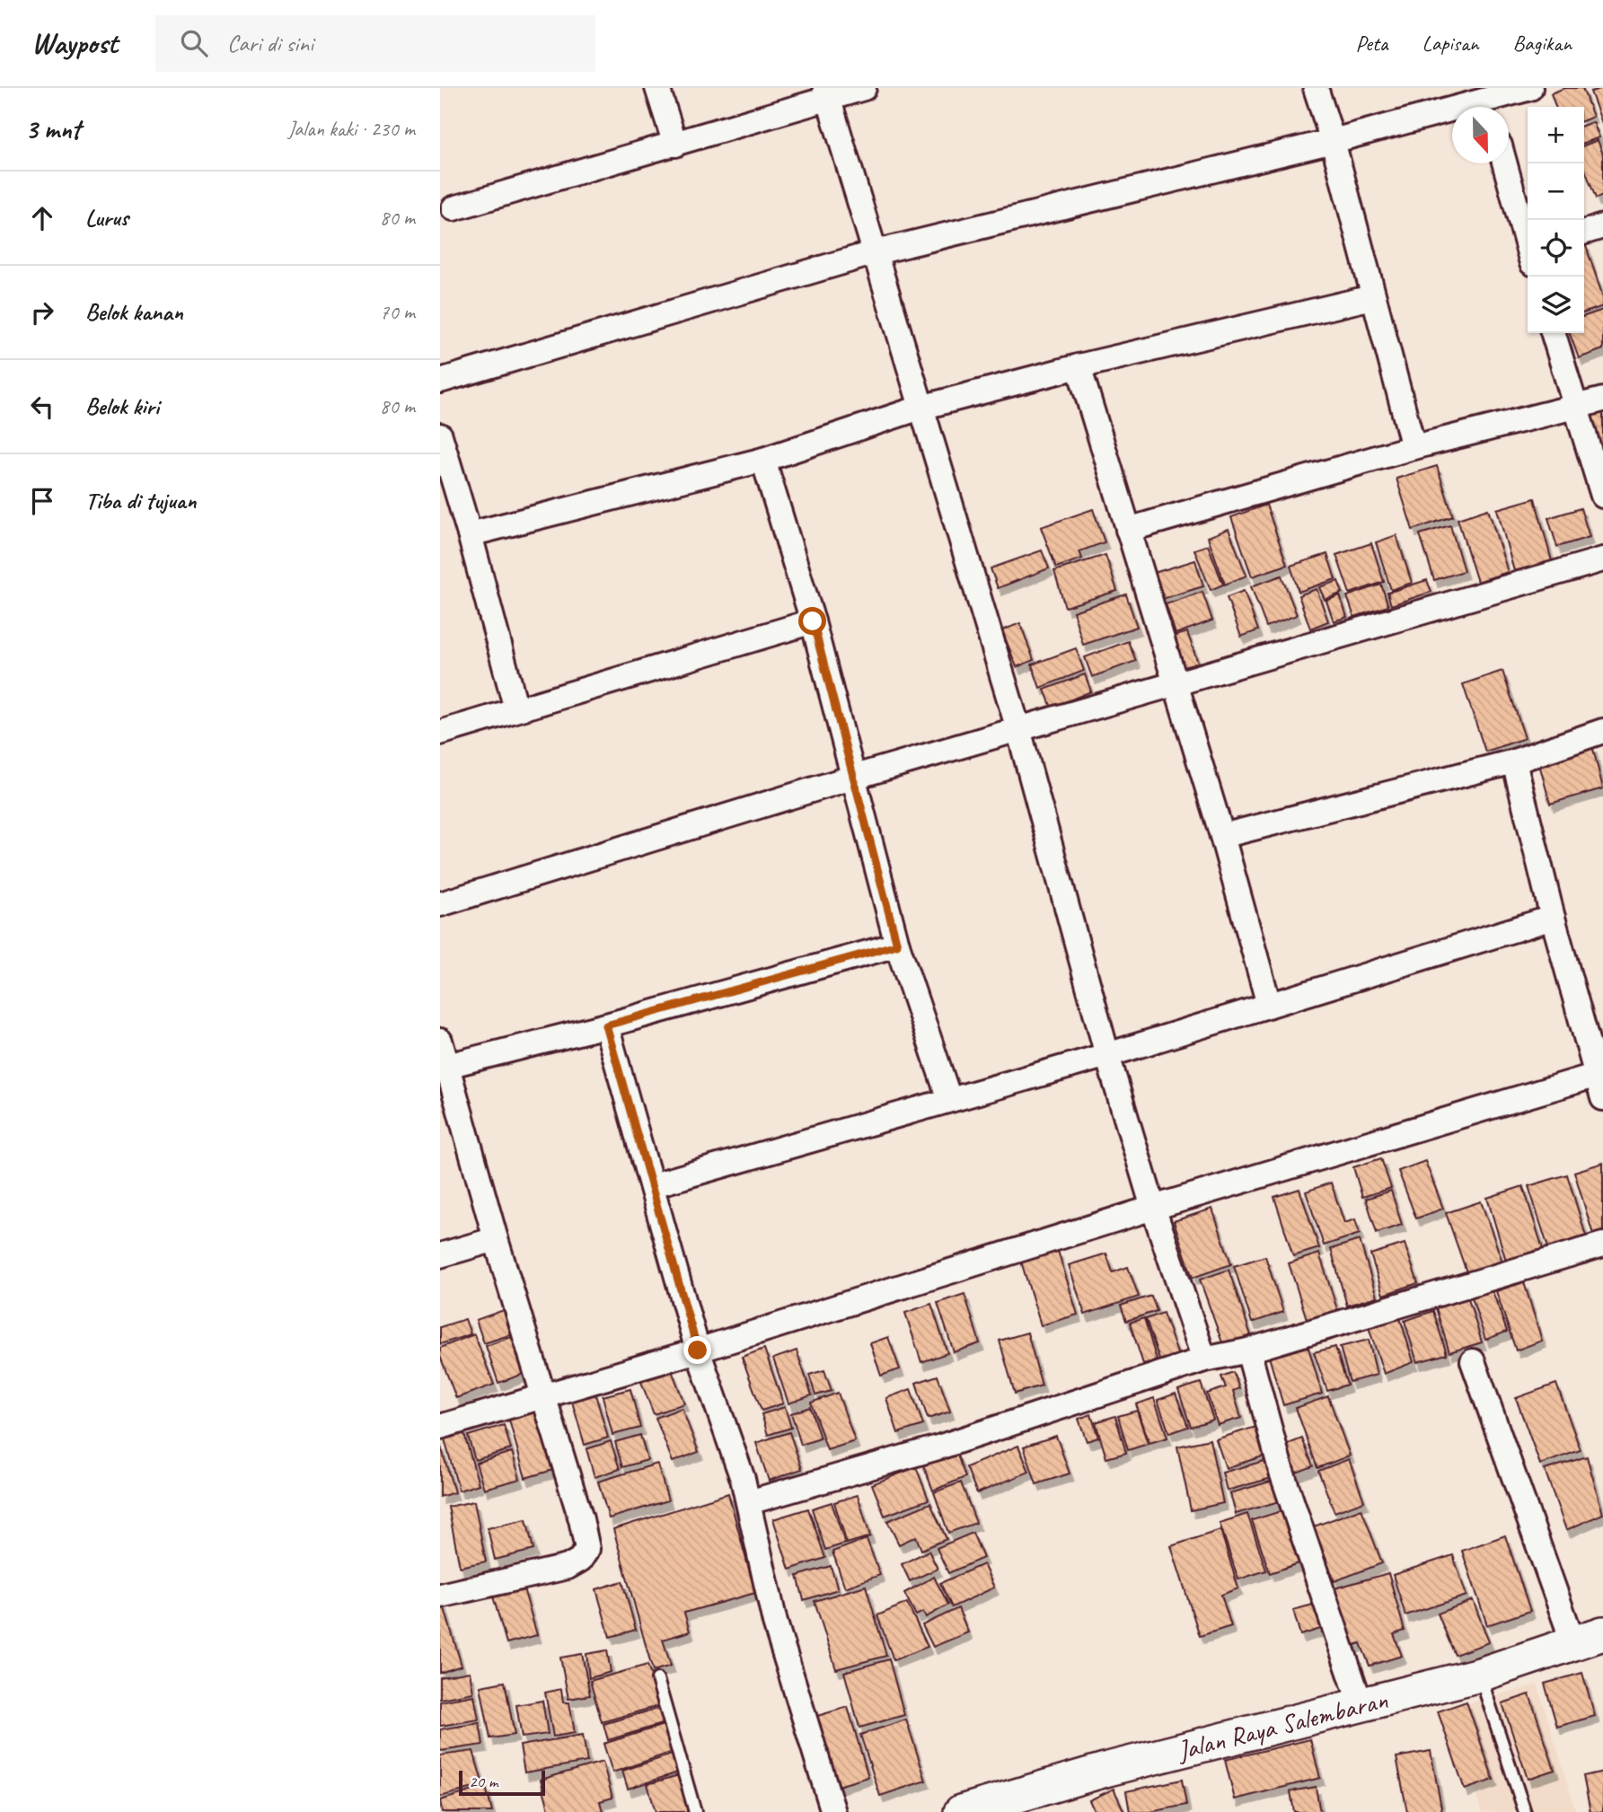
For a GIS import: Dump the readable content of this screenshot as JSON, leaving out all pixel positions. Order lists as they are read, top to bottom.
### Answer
{
  "streets": {
    "main road": ["Jalan Raya Salembaran"]
  },
  "scale_bar": "20 m",
  "north": "bottom",
  "page": {
    "header": "Waypost",
    "search": "Cari di sini",
    "nav": ["Peta", "Lapisan", "Bagikan"],
    "heading": ["3 mnt", "Jalan kaki · 230 m"],
    "map_buttons": ["+", "−"],
    "list": [
      ["Lurus", "80 m"],
      ["Belok kanan", "70 m"],
      ["Belok kiri", "80 m"],
      "Tiba di tujuan"
    ],
    "scale": "20 m"
  }
}
